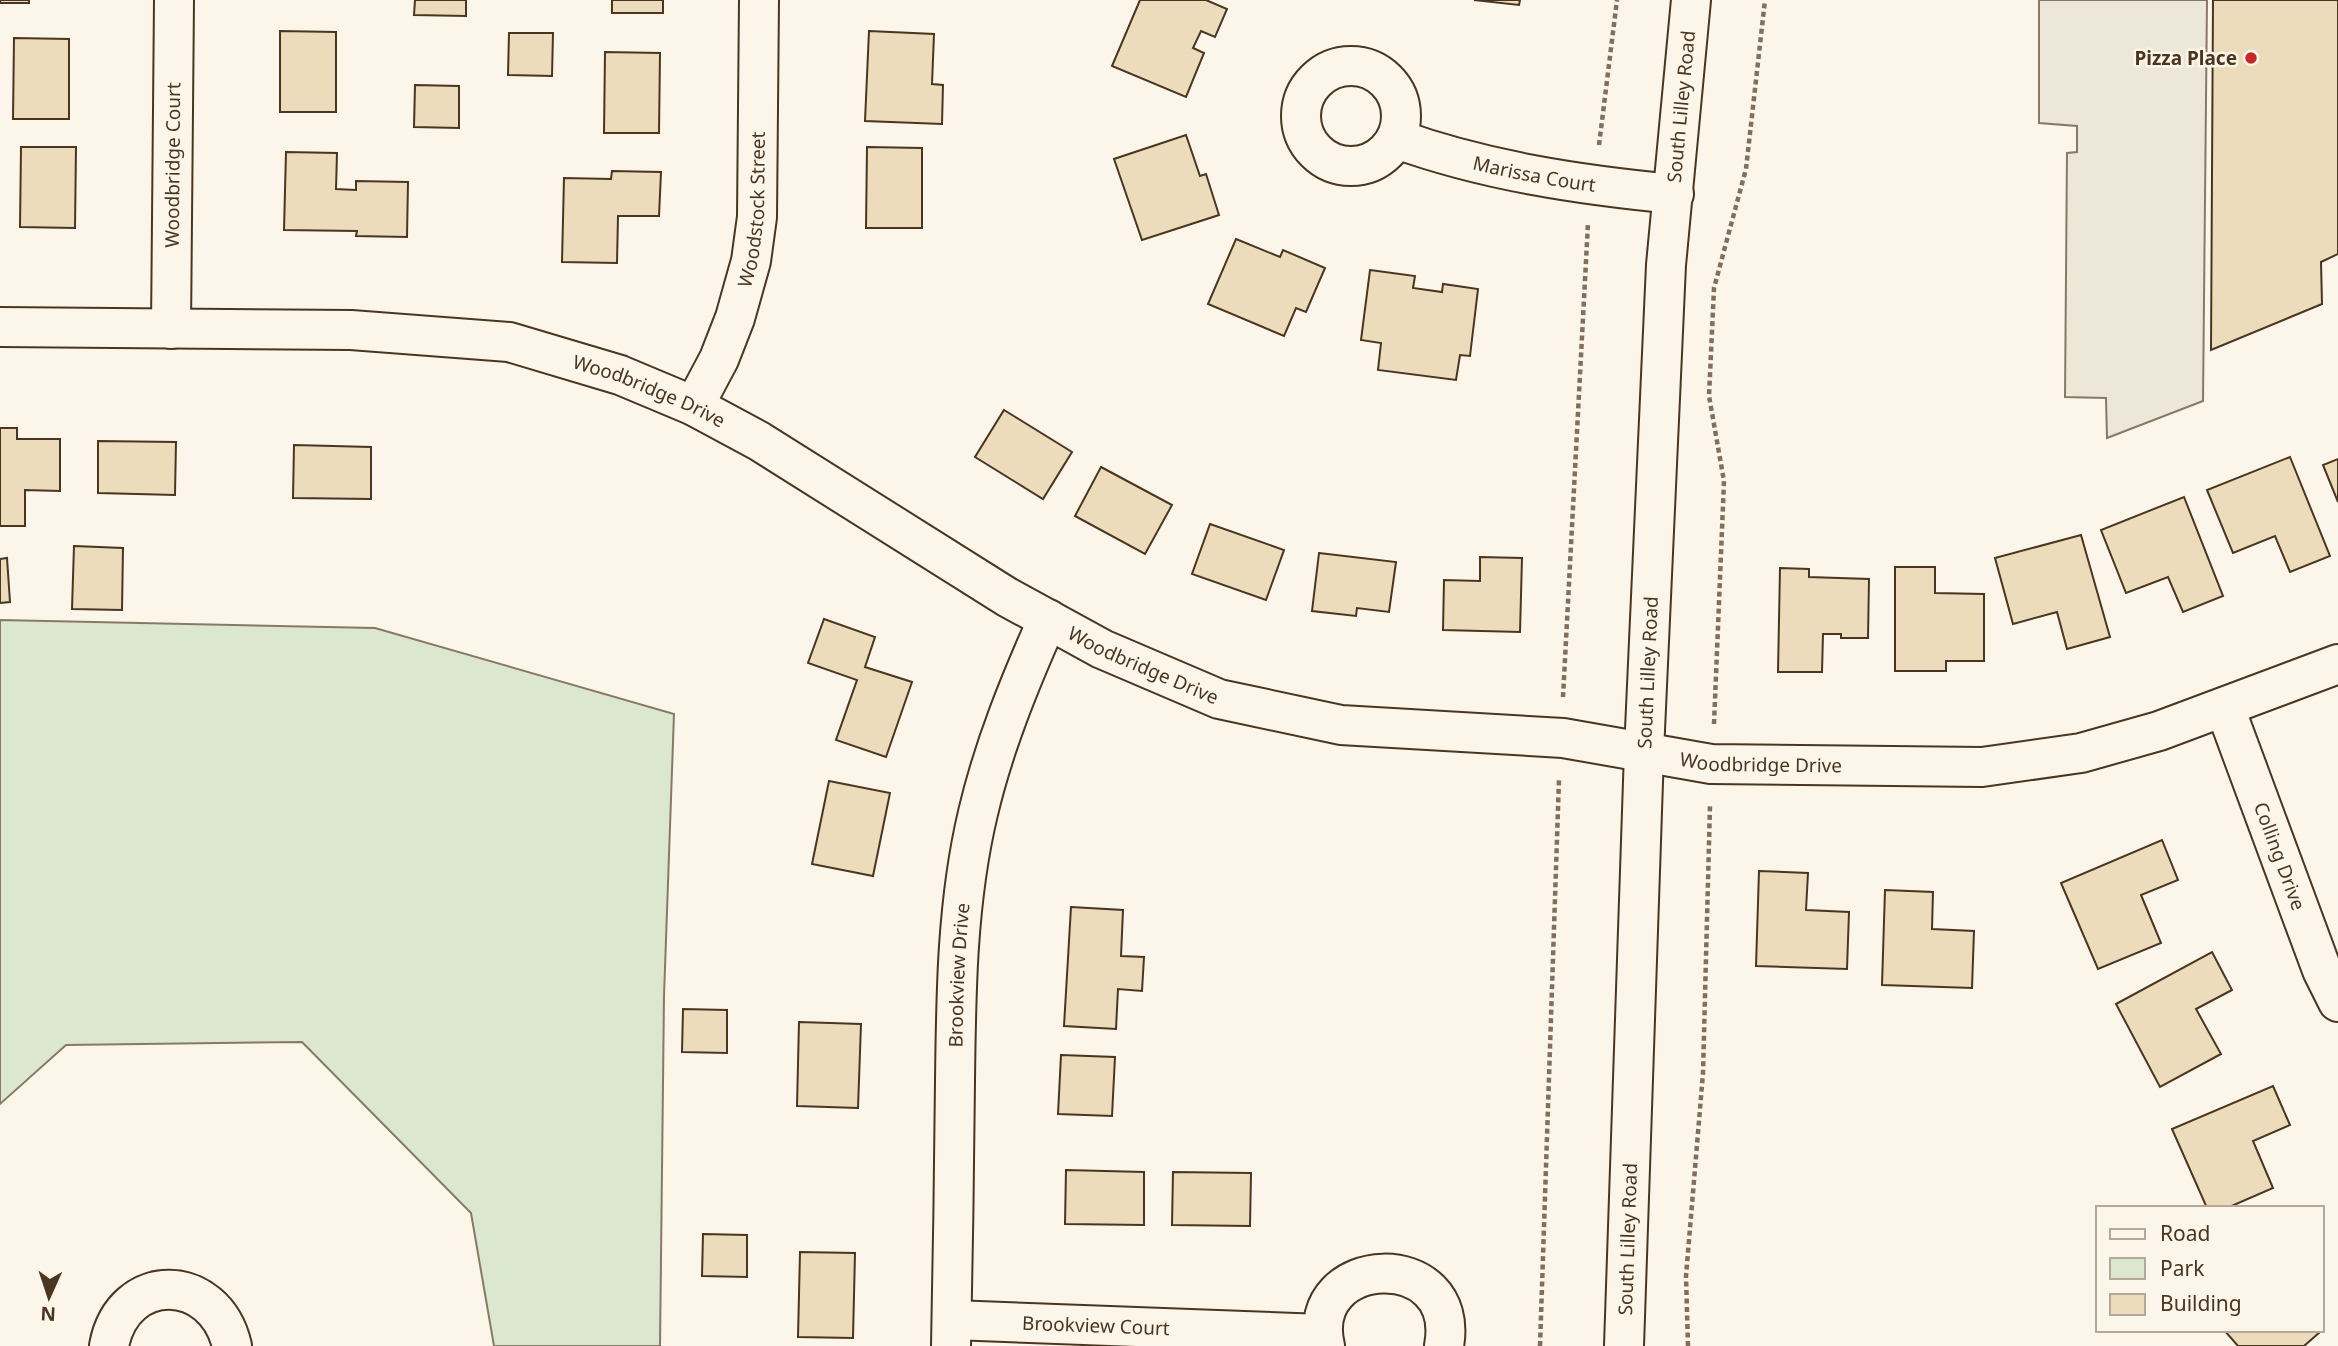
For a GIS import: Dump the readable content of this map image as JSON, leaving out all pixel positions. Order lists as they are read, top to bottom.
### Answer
{
  "streets": {
    "street": [
      "South Lilley Road",
      "Woodbridge Court",
      "Marissa Court",
      "Woodstock Street",
      "Woodbridge Drive",
      "Colling Drive",
      "Brookview Drive",
      "Brookview Court"
    ]
  },
  "crossings": [
    ["South Lilley Road", "Marissa Court"],
    ["South Lilley Road", "Woodbridge Drive"],
    ["Woodbridge Court", "Woodbridge Drive"],
    ["Woodstock Street", "Woodbridge Drive"],
    ["Woodbridge Drive", "Colling Drive"],
    ["Woodbridge Drive", "Brookview Drive"],
    ["Brookview Drive", "Brookview Court"]
  ],
  "places": ["Pizza Place"],
  "legend": ["Road", "Park", "Building"],
  "north": "bottom"
}
